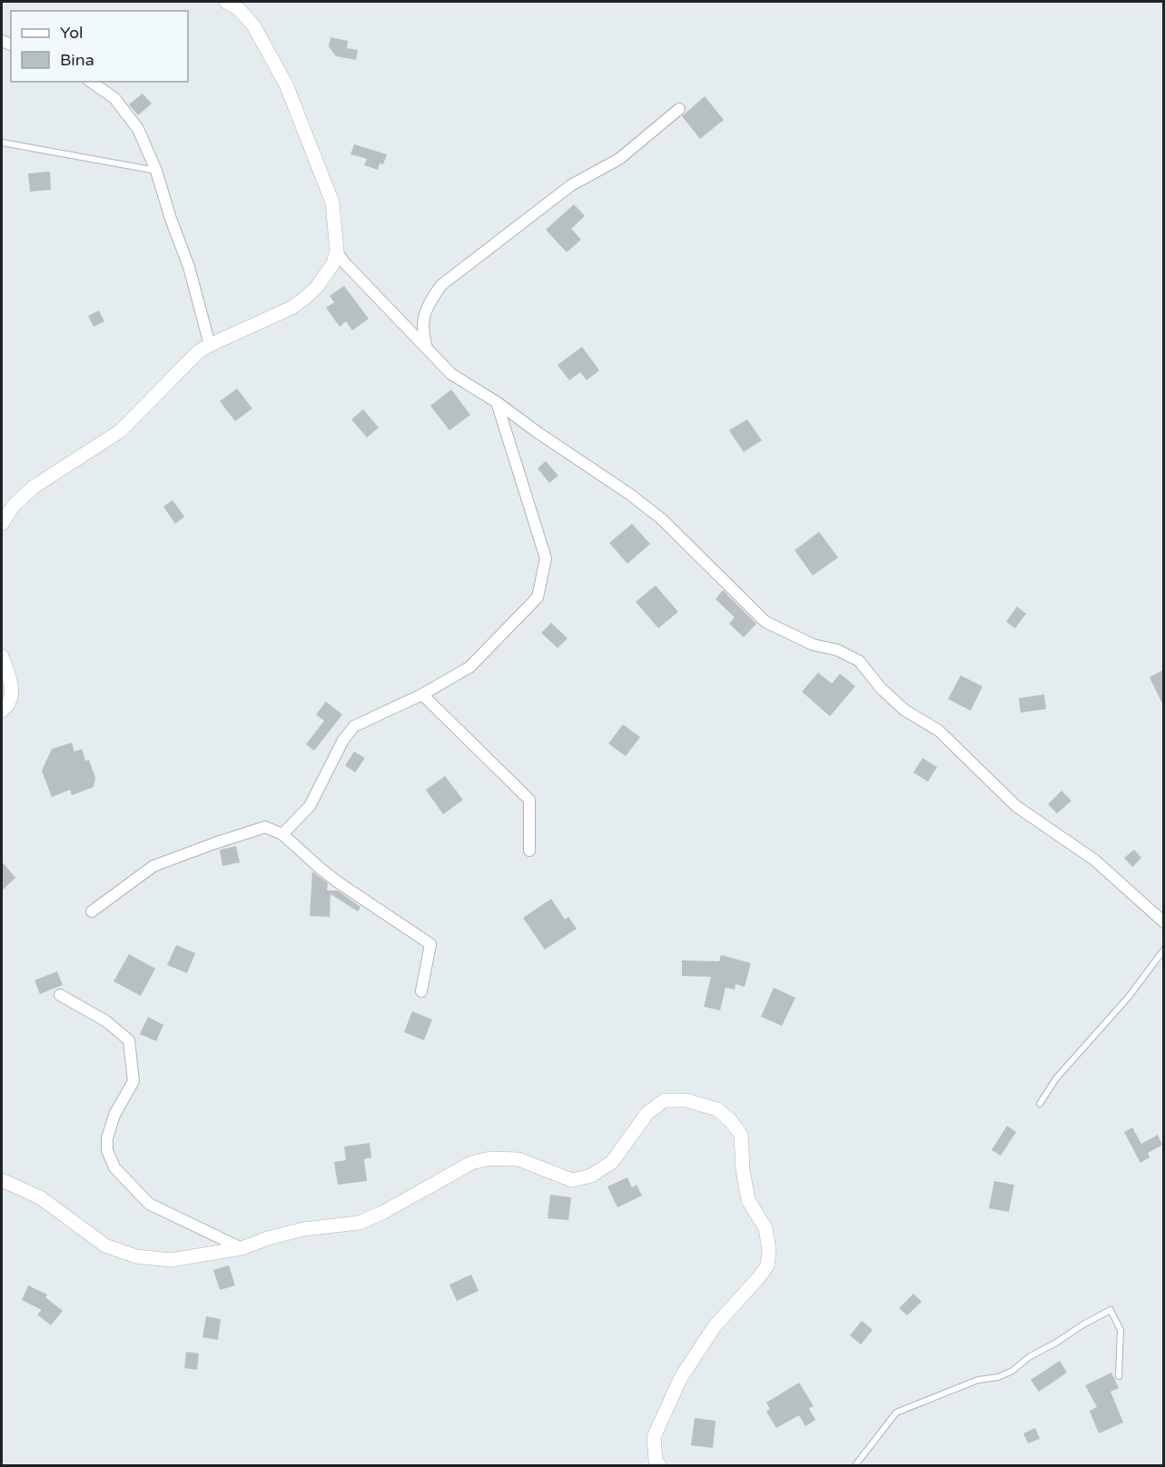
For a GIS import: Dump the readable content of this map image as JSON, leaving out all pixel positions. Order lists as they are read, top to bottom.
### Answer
{
  "legend": ["Yol", "Bina"]
}
